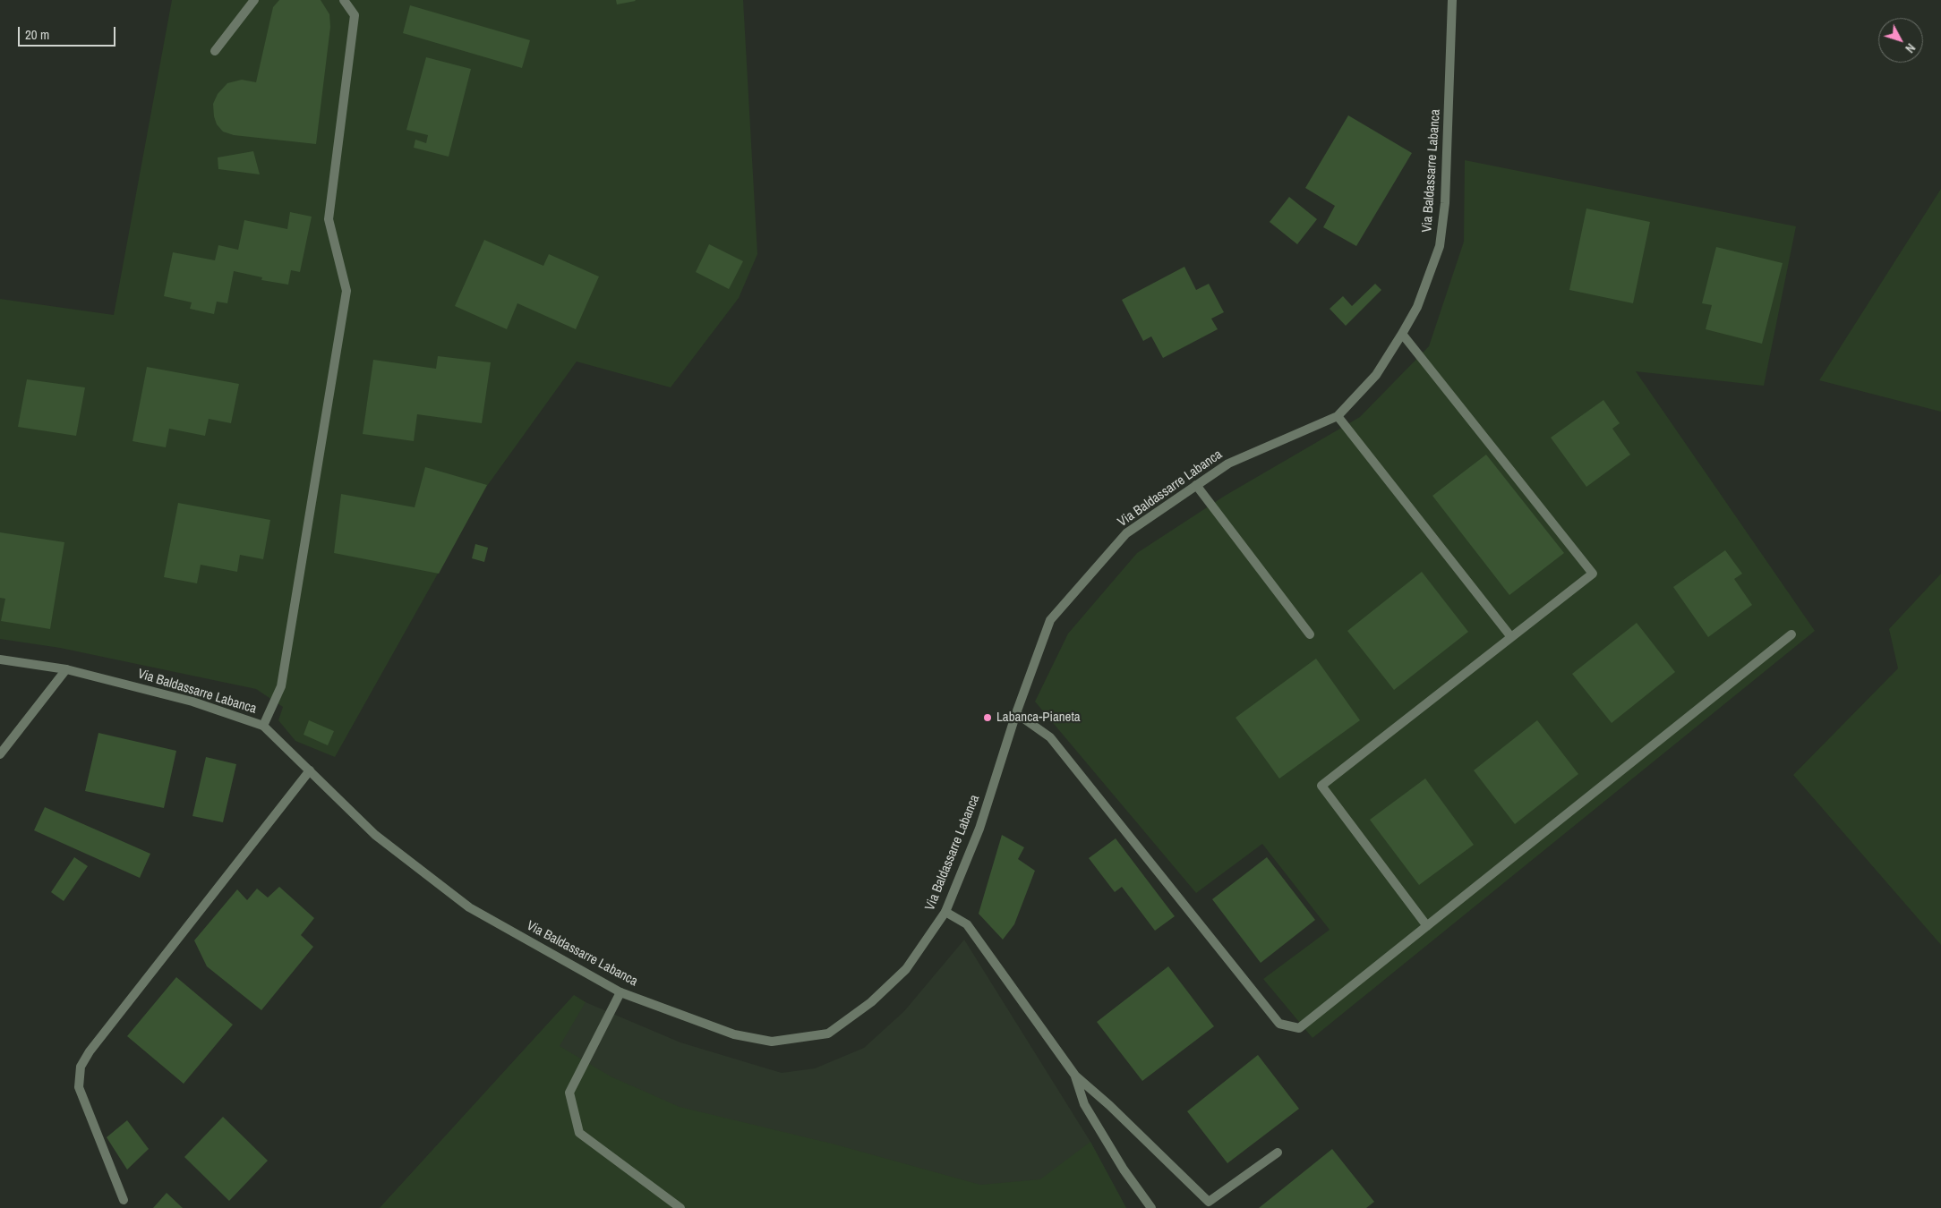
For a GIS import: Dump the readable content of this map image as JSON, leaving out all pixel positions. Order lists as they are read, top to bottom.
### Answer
{
  "streets": {
    "street": ["Via Baldassarre Labanca"]
  },
  "places": ["Labanca-Pianeta"],
  "scale_bar": "20 m",
  "north": "bottom right"
}
